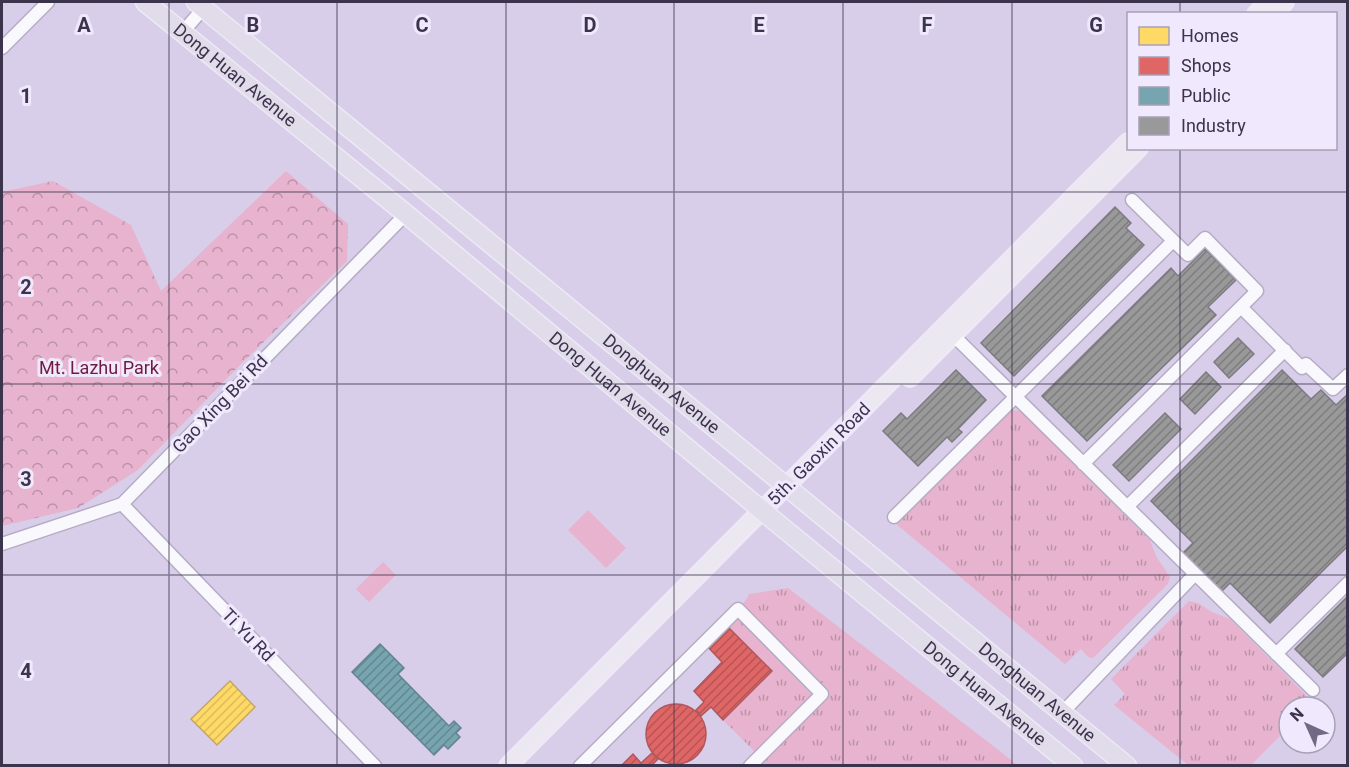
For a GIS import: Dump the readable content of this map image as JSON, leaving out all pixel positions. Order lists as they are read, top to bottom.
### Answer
{
  "streets": {
    "highway": ["Dong Huan Avenue", "Donghuan Avenue"],
    "main road": ["5th. Gaoxin Road"],
    "street": ["Gao Xing Bei Rd", "Ti Yu Rd"]
  },
  "crossings": [
    ["Dong Huan Avenue", "Gao Xing Bei Rd"],
    ["Dong Huan Avenue", "5th. Gaoxin Road"],
    ["Donghuan Avenue", "5th. Gaoxin Road"],
    ["Gao Xing Bei Rd", "Ti Yu Rd"]
  ],
  "parks": ["Mt. Lazhu Park"],
  "legend": [
    "Homes",
    "Shops",
    "Public",
    "Industry"
  ],
  "north": "top left",
  "grid": {
    "columns": [
      "A",
      "B",
      "C",
      "D",
      "E",
      "F",
      "G"
    ],
    "rows": [
      "1",
      "2",
      "3",
      "4"
    ]
  }
}
